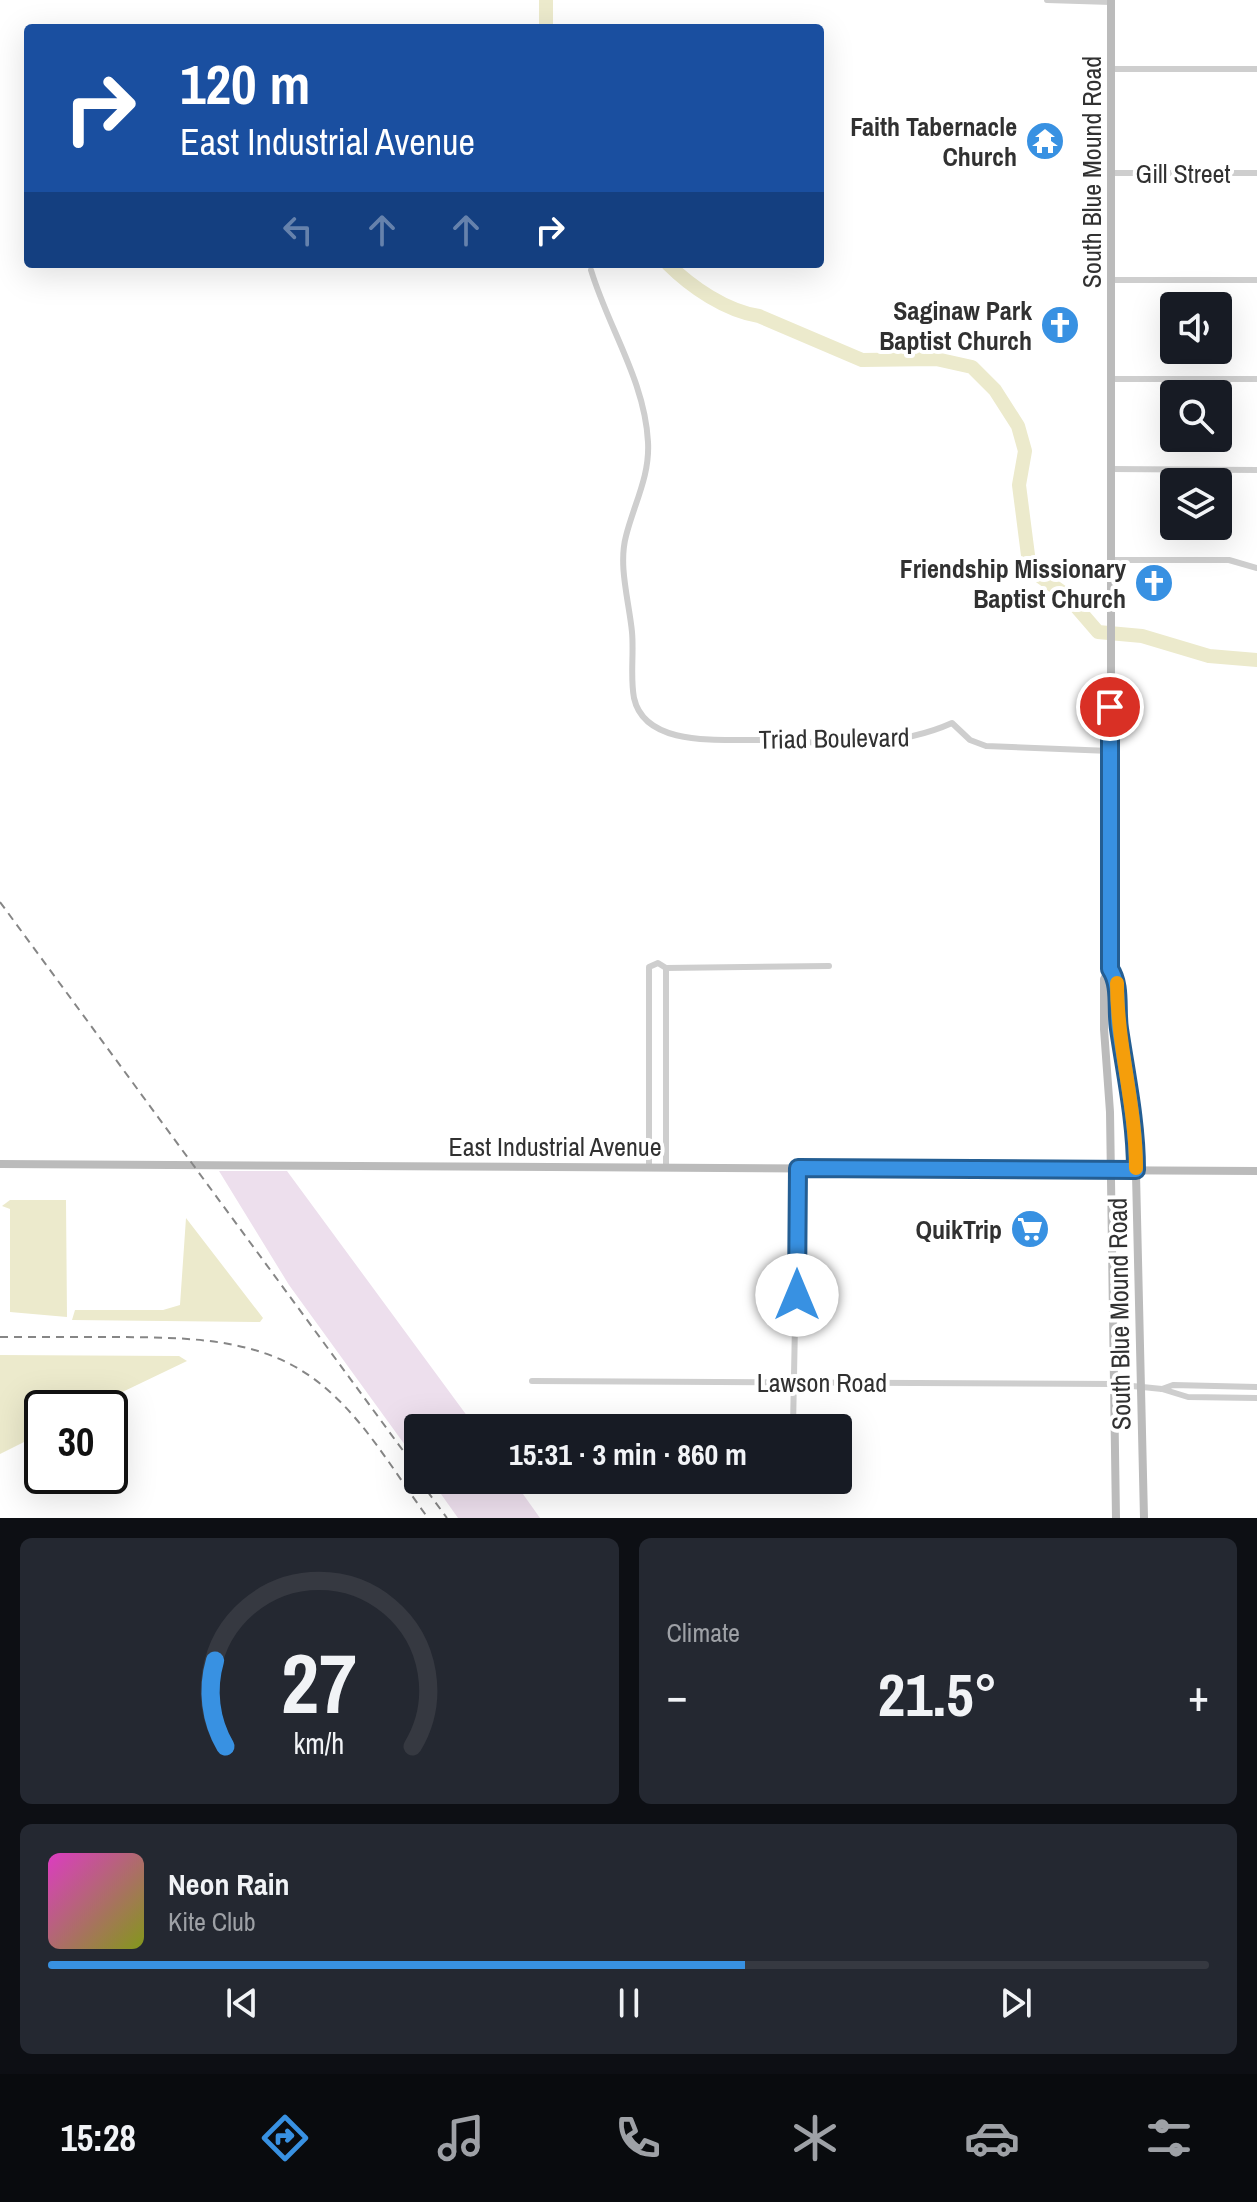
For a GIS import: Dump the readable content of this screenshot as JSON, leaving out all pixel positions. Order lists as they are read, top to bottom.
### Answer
{
  "streets": {
    "main road": ["South Blue Mound Road", "East Industrial Avenue"],
    "street": ["Gill Street", "Triad Boulevard", "Lawson Road"]
  },
  "crossings": [
    ["South Blue Mound Road", "Gill Street"],
    ["South Blue Mound Road", "Triad Boulevard"],
    ["South Blue Mound Road", "East Industrial Avenue"],
    ["South Blue Mound Road", "Lawson Road"]
  ],
  "places": {
    "temple": ["Faith Tabernacle Church"],
    "church": ["Saginaw Park Baptist Church", "Friendship Missionary Baptist Church"],
    "supermarket": ["QuikTrip"]
  },
  "page": {
    "turn": ["120 m", "East Industrial Avenue"],
    "limit": "30",
    "trip": "15:31 · 3 min · 860 m",
    "tile": "Climate",
    "heat": ["−", "21.5°", "+"],
    "song": ["Neon Rain", "Kite Club"],
    "tabs": "15:28",
    "gauge": ["27", "km/h"]
  }
}
